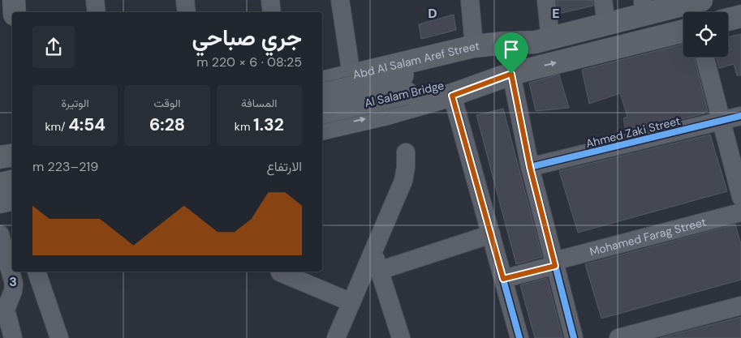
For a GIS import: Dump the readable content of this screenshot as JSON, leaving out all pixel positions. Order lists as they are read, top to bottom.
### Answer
{
  "streets": {
    "main road": ["Abd Al Salam Aref Street", "Al Salam Bridge"],
    "street": ["Ahmed Zaki Street", "Mohamed Farag Street"]
  },
  "crossings": [
    ["Abd Al Salam Aref Street", "Al Salam Bridge"]
  ],
  "page": {
    "heading": ["جري صباحي", "08:25 · 6 × 220 m"],
    "stats": [
      ["المسافة", "1.32 km"],
      ["الوقت", "6:28"],
      ["الوتيرة", "4:54 /km"]
    ],
    "chart": ["الارتفاع", "219–223 m"]
  },
  "grid": {
    "columns": ["D", "E"],
    "rows": ["3"]
  }
}
